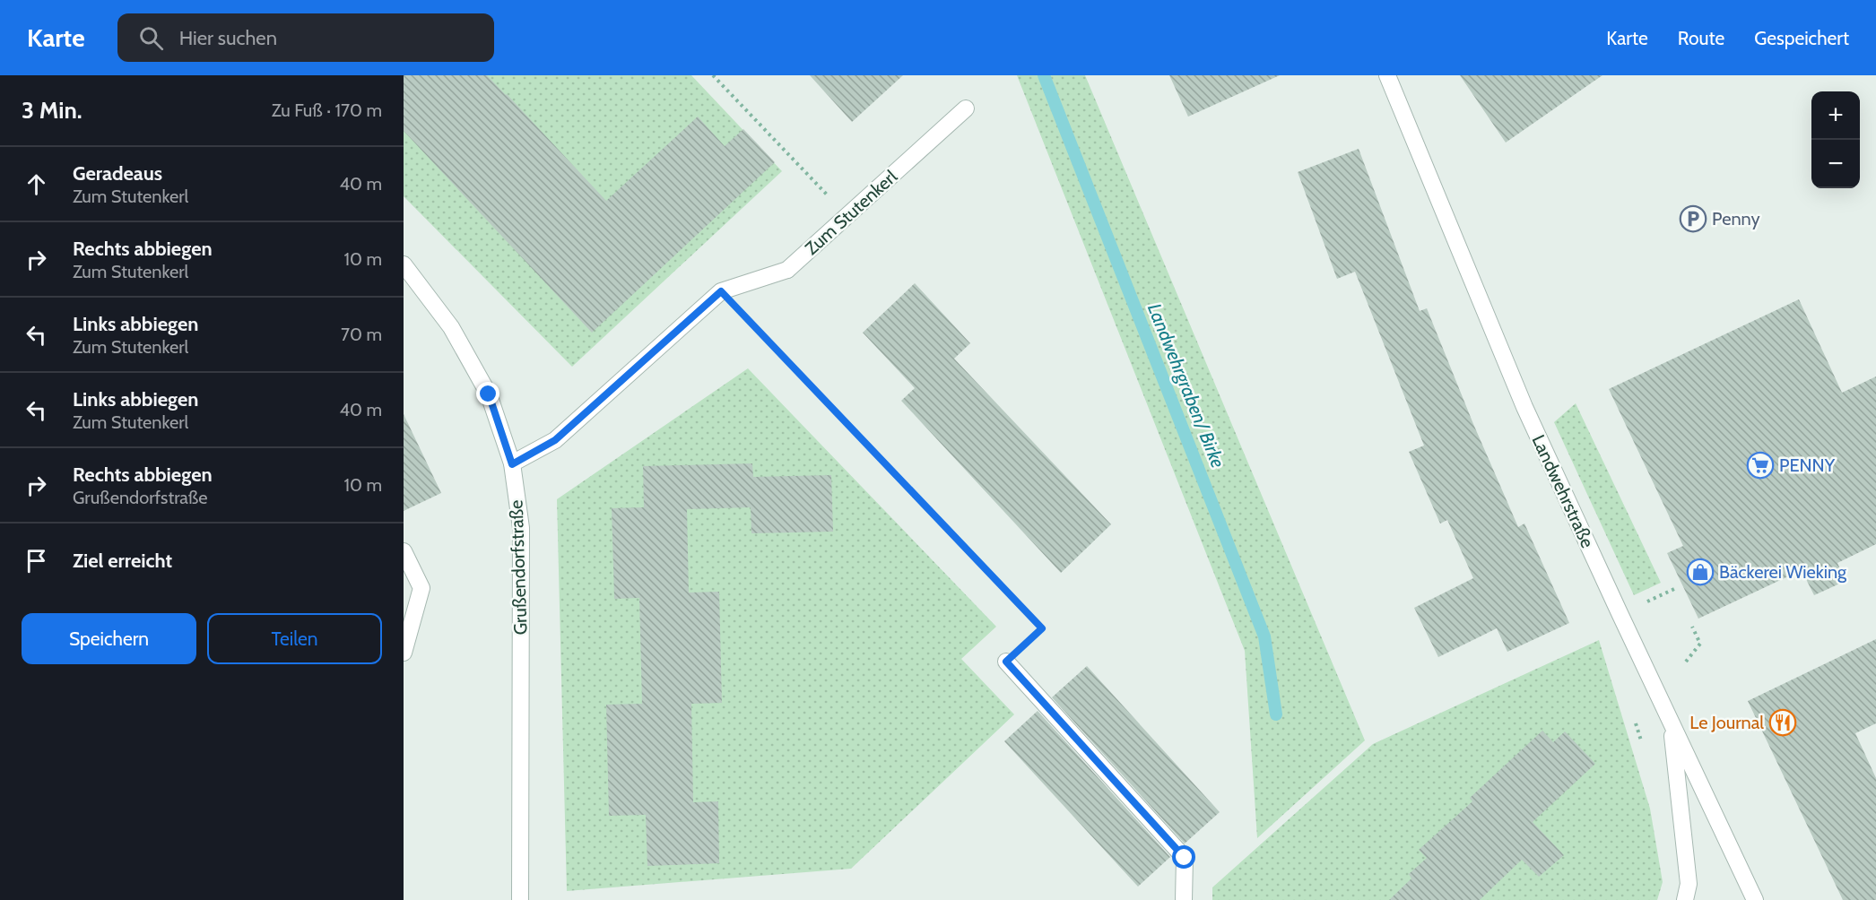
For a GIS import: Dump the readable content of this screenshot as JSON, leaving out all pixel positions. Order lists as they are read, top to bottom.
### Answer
{
  "streets": {
    "street": ["Zum Stutenkerl", "Landwehrstraße", "Grußendorfstraße"]
  },
  "crossings": [
    ["Zum Stutenkerl", "Grußendorfstraße"]
  ],
  "water": ["Landwehrgraben/ Birke"],
  "places": {
    "parking": ["Penny"],
    "supermarket": ["PENNY"],
    "shop": ["Bäckerei Wieking"],
    "restaurant": ["Le Journal"]
  },
  "page": {
    "header": "Karte",
    "search": "Hier suchen",
    "nav": ["Karte", "Route", "Gespeichert"],
    "heading": ["3 Min.", "Zu Fuß · 170 m"],
    "map_buttons": ["+", "−"],
    "list": [
      ["Geradeaus", "Zum Stutenkerl", "40 m"],
      ["Rechts abbiegen", "Zum Stutenkerl", "10 m"],
      ["Links abbiegen", "Zum Stutenkerl", "70 m"],
      ["Links abbiegen", "Zum Stutenkerl", "40 m"],
      ["Rechts abbiegen", "Grußendorfstraße", "10 m"],
      "Ziel erreicht"
    ],
    "buttons": ["Speichern", "Teilen"]
  }
}
